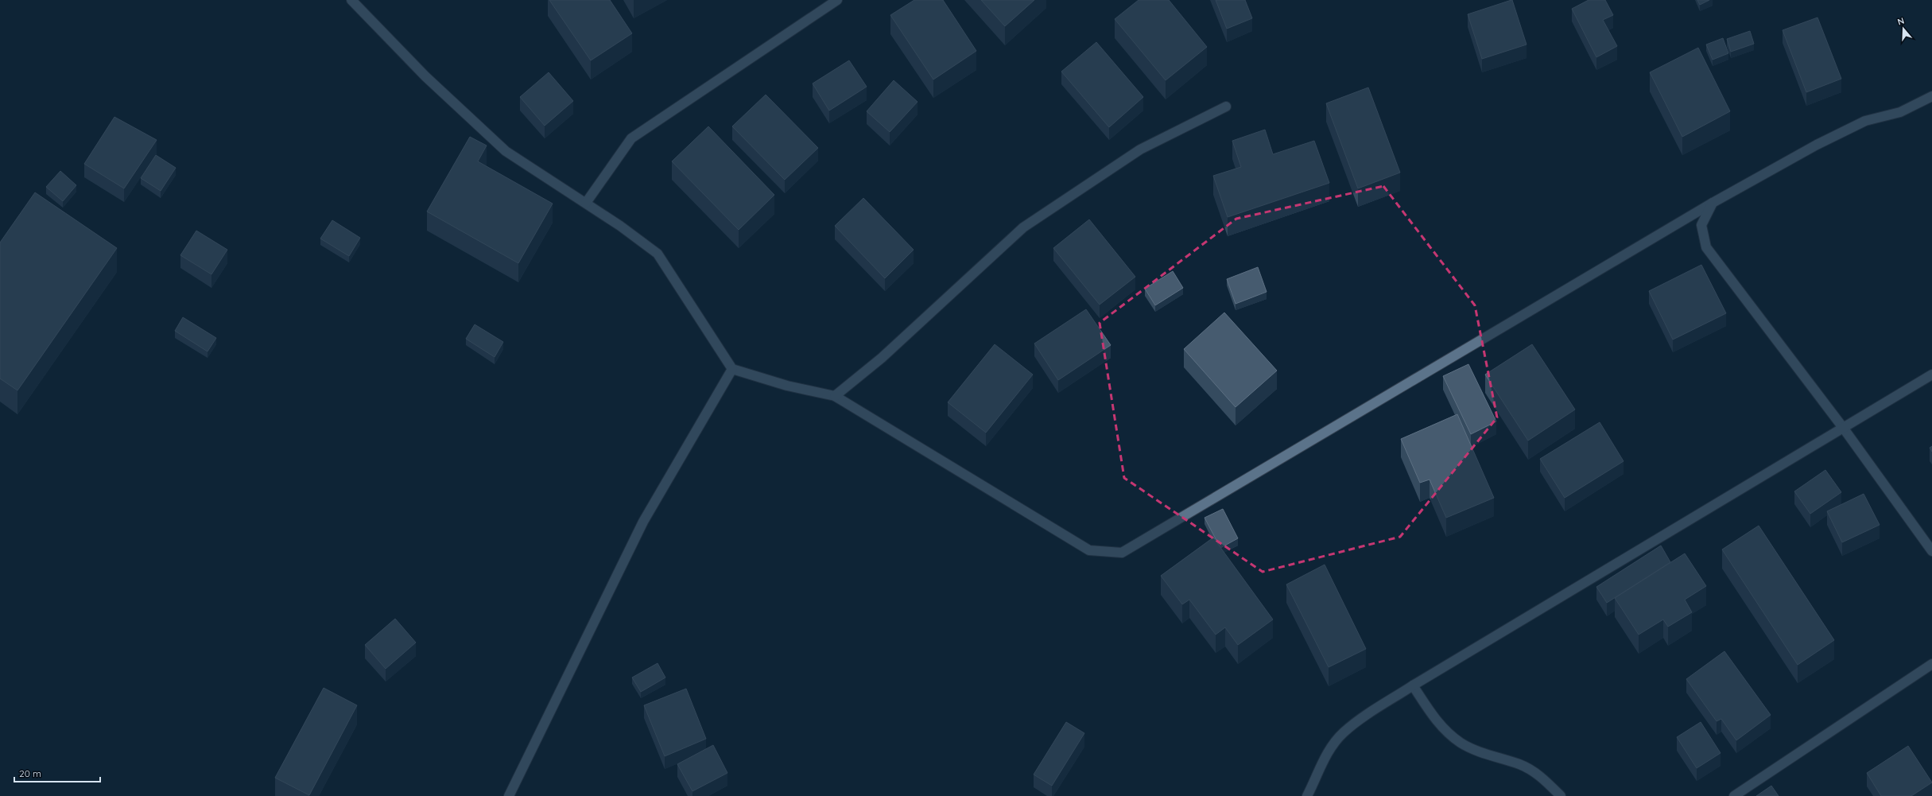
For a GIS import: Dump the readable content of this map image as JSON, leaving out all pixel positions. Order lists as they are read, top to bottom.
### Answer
{
  "scale_bar": "20 m",
  "north": "top"
}
